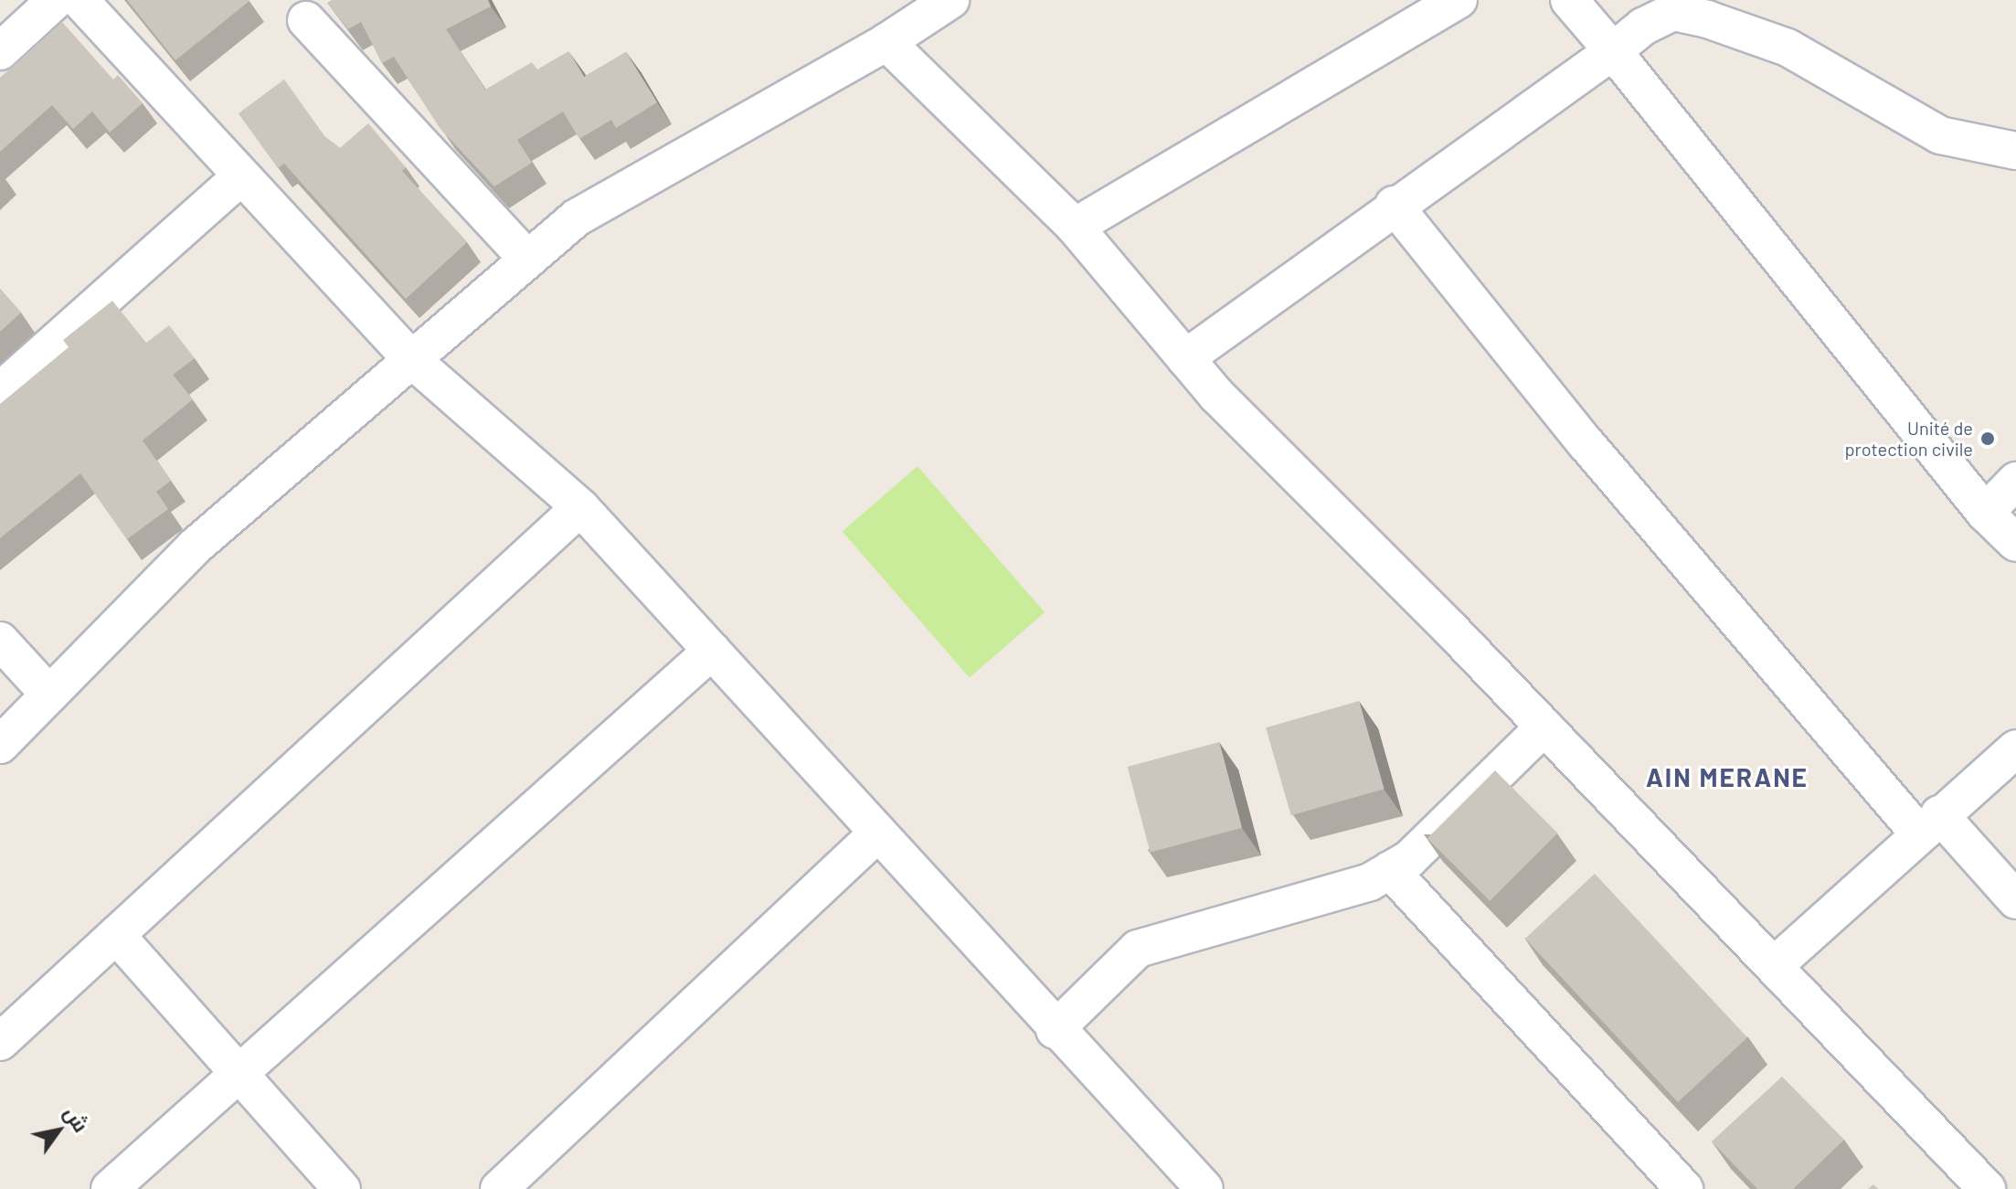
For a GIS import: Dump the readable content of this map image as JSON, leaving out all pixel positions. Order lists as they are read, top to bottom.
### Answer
{
  "districts": ["AIN MERANE"],
  "places": ["Unité de protection civile"],
  "north": "top right"
}
